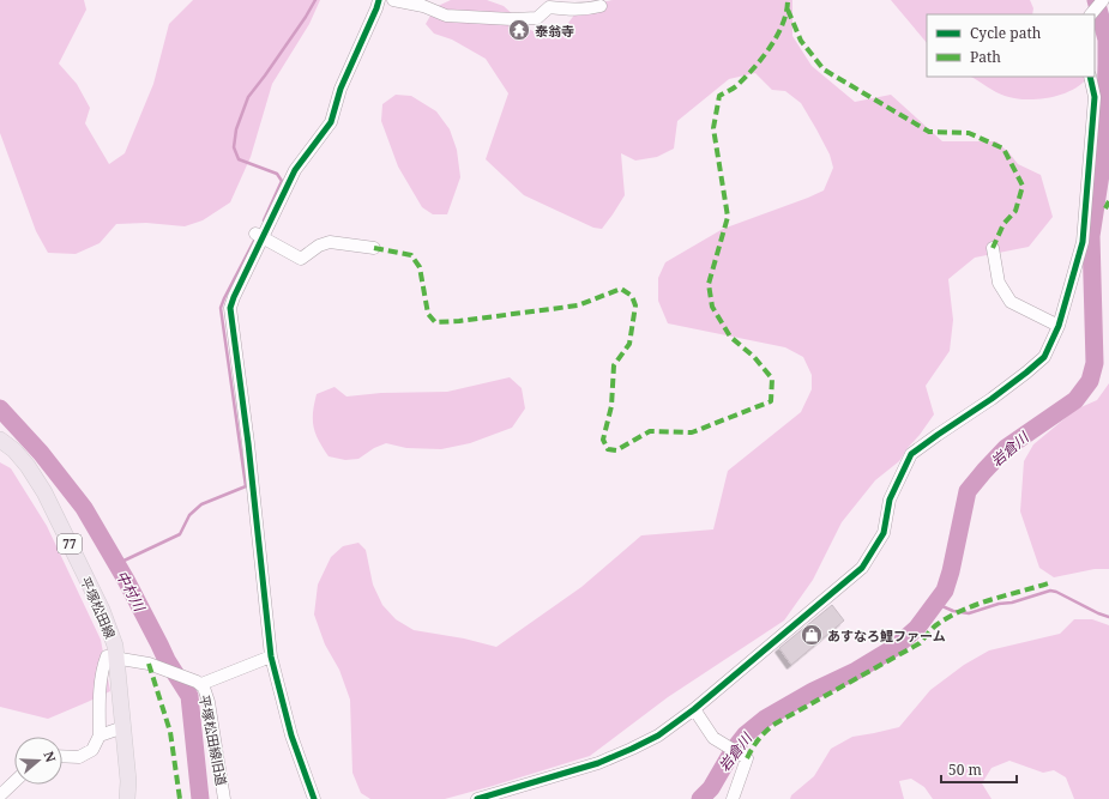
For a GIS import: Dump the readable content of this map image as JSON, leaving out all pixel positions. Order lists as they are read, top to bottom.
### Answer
{
  "streets": {
    "main road": ["77", "平塚松田線"],
    "street": ["平塚松田線旧道"]
  },
  "crossings": [
    ["平塚松田線", "平塚松田線旧道"]
  ],
  "water": ["岩倉川", "中村川"],
  "places": {
    "temple": ["泰翁寺"],
    "shop": ["あすなろ鯉ファーム"]
  },
  "legend": ["Cycle path", "Path"],
  "scale_bar": "50 m",
  "north": "right"
}
